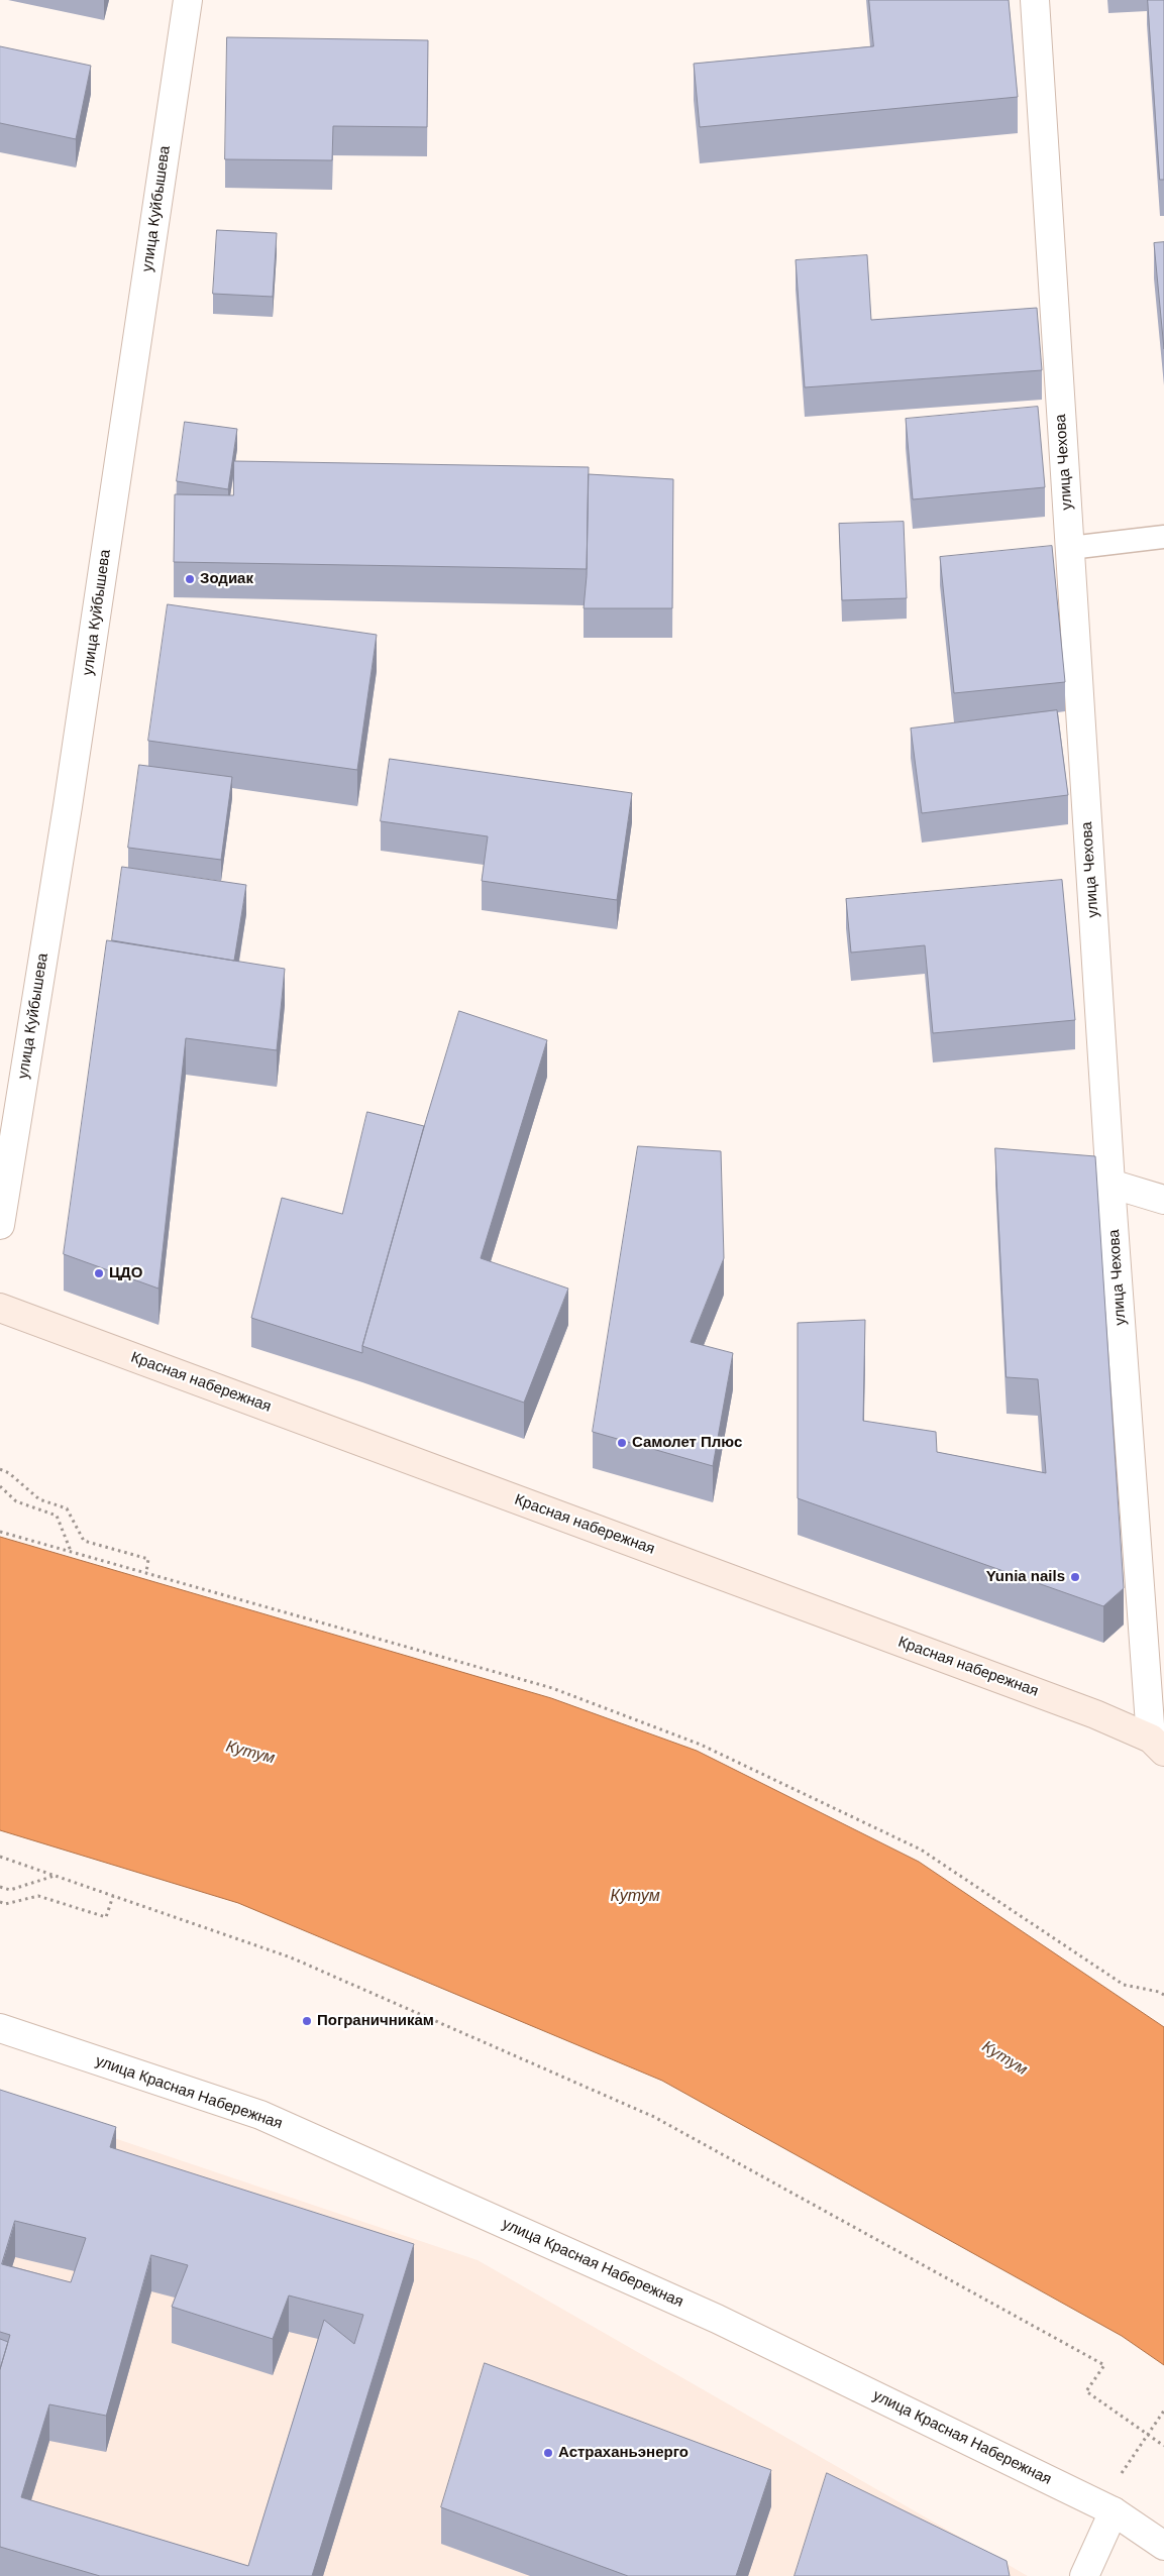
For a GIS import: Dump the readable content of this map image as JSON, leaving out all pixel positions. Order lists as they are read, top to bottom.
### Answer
{
  "streets": {
    "main road": ["Красная набережная"],
    "street": ["улица Куйбышева", "улица Чехова", "улица Красная Набережная"]
  },
  "crossings": [
    ["улица Чехова", "Красная набережная"]
  ],
  "water": ["Кутум"],
  "places": [
    "Зодиак",
    "ЦДО",
    "Самолет Плюс",
    "Yunia nails",
    "Пограничникам",
    "Астраханьэнерго"
  ]
}
